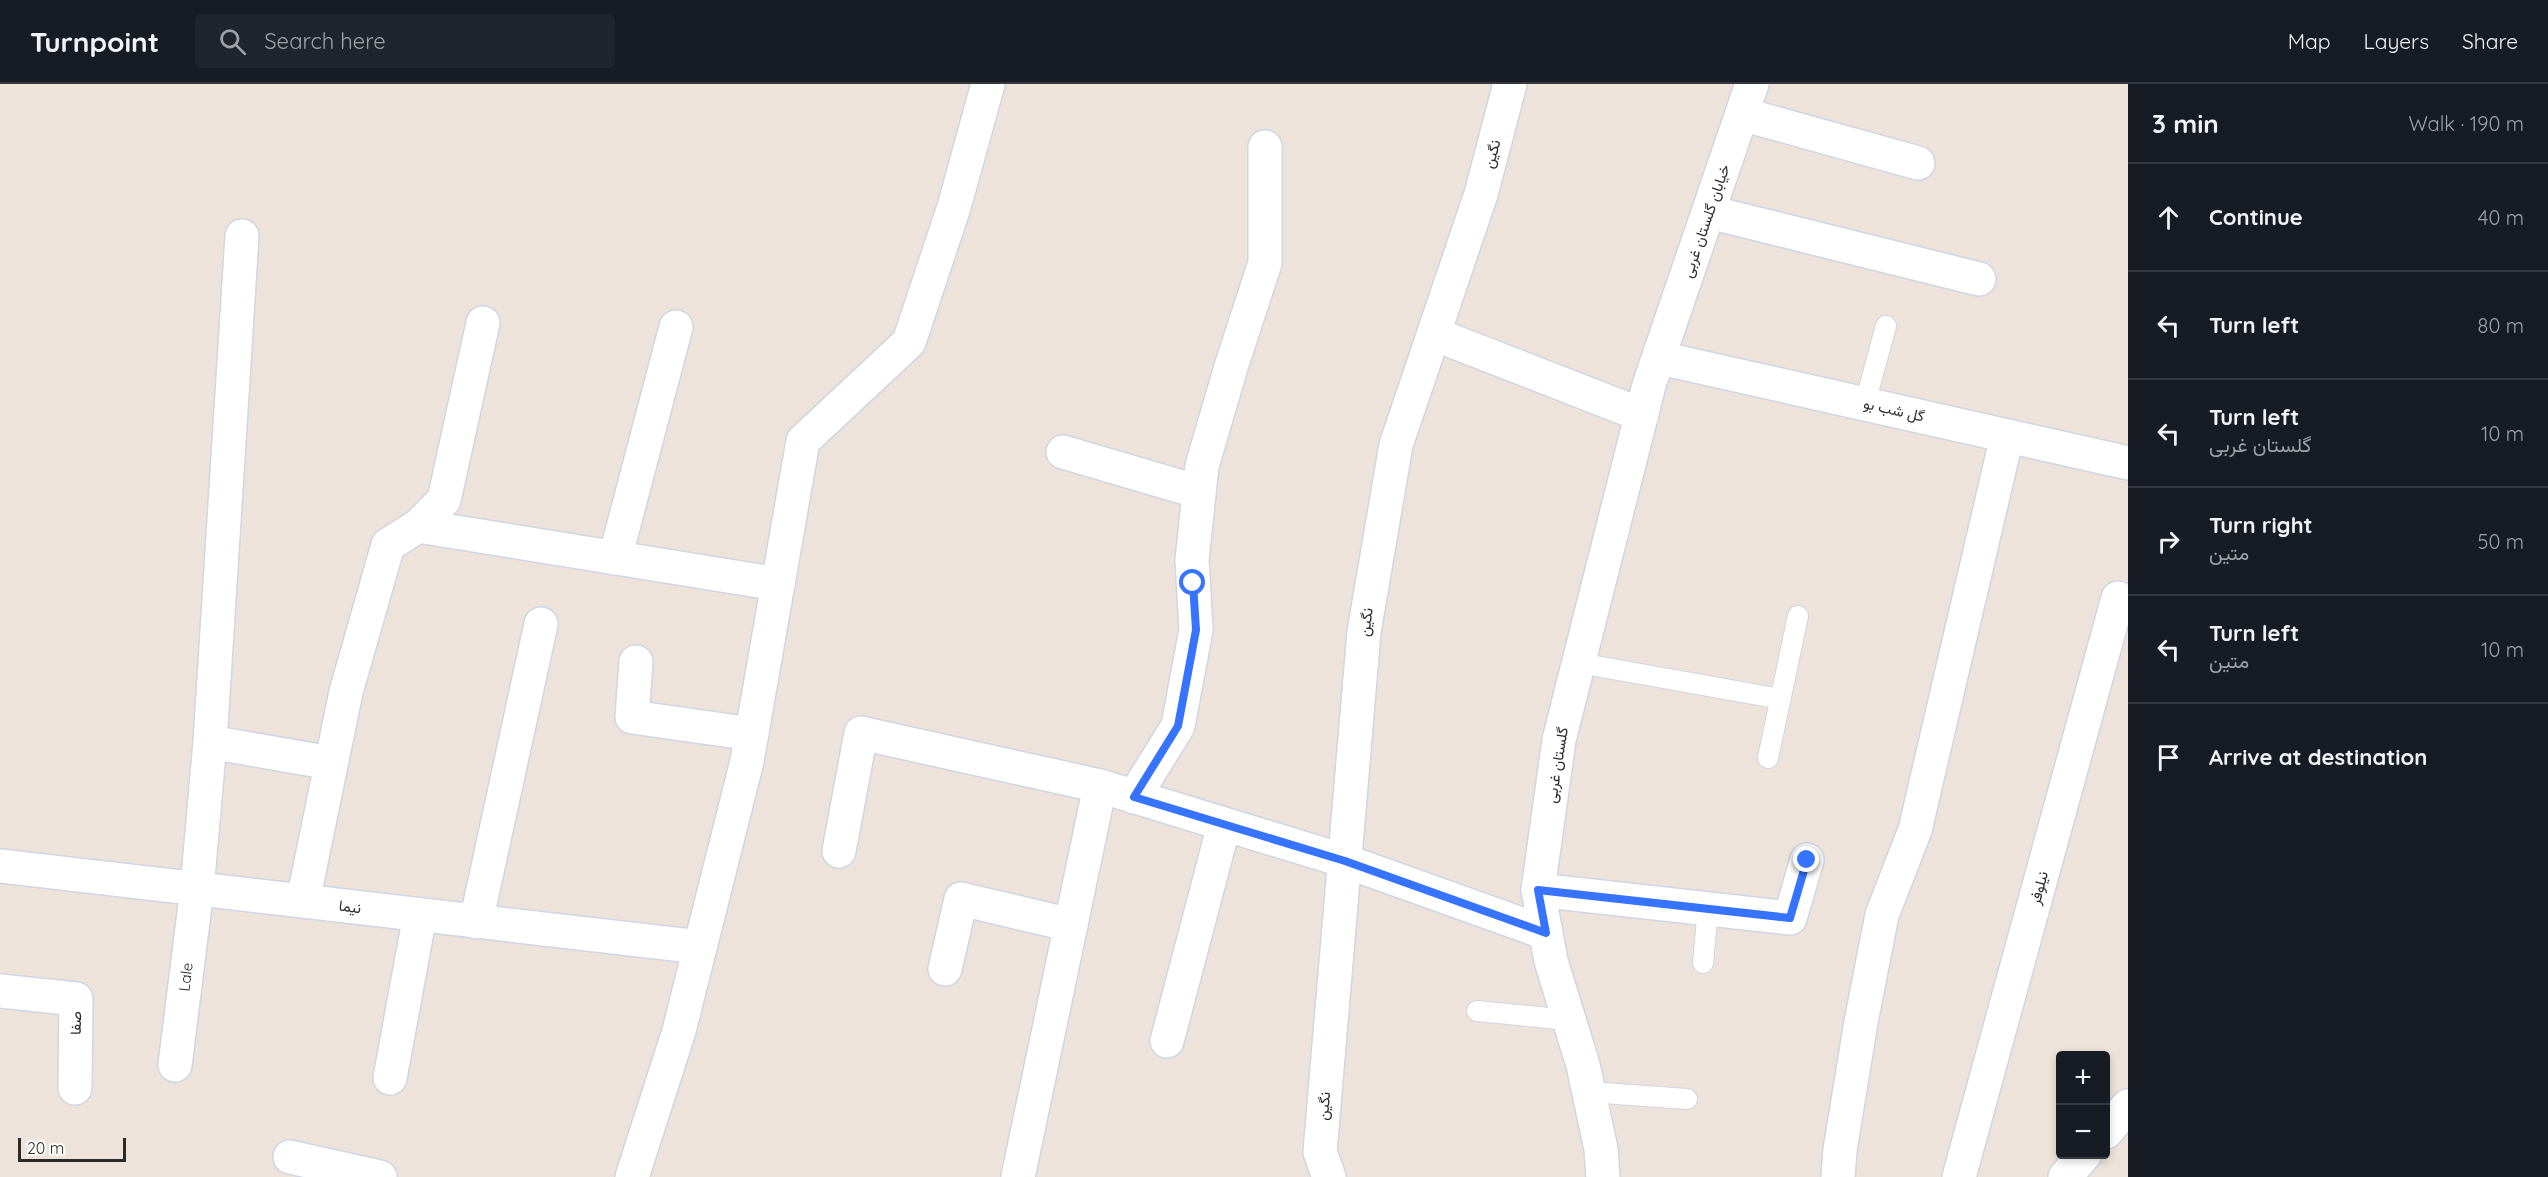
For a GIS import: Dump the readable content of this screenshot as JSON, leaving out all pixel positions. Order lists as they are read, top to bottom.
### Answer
{
  "streets": {
    "street": [
      "نگین",
      "خیابان گلستان غربی",
      "گل شب بو",
      "گلستان غربی",
      "نیلوفر",
      "نیما",
      "Lale",
      "صفا"
    ]
  },
  "crossings": [
    ["خیابان گلستان غربی", "گل شب بو"],
    ["خیابان گلستان غربی", "گلستان غربی"],
    ["گل شب بو", "گلستان غربی"],
    ["نیما", "Lale"]
  ],
  "scale_bar": "20 m",
  "page": {
    "header": "Turnpoint",
    "search": "Search here",
    "nav": ["Map", "Layers", "Share"],
    "heading": ["3 min", "Walk · 190 m"],
    "list": [
      ["Continue", "40 m"],
      ["Turn left", "80 m"],
      ["Turn left", "گلستان غربی", "10 m"],
      ["Turn right", "متین", "50 m"],
      ["Turn left", "متین", "10 m"],
      "Arrive at destination"
    ],
    "map_buttons": ["+", "−"],
    "scale": "20 m"
  }
}
